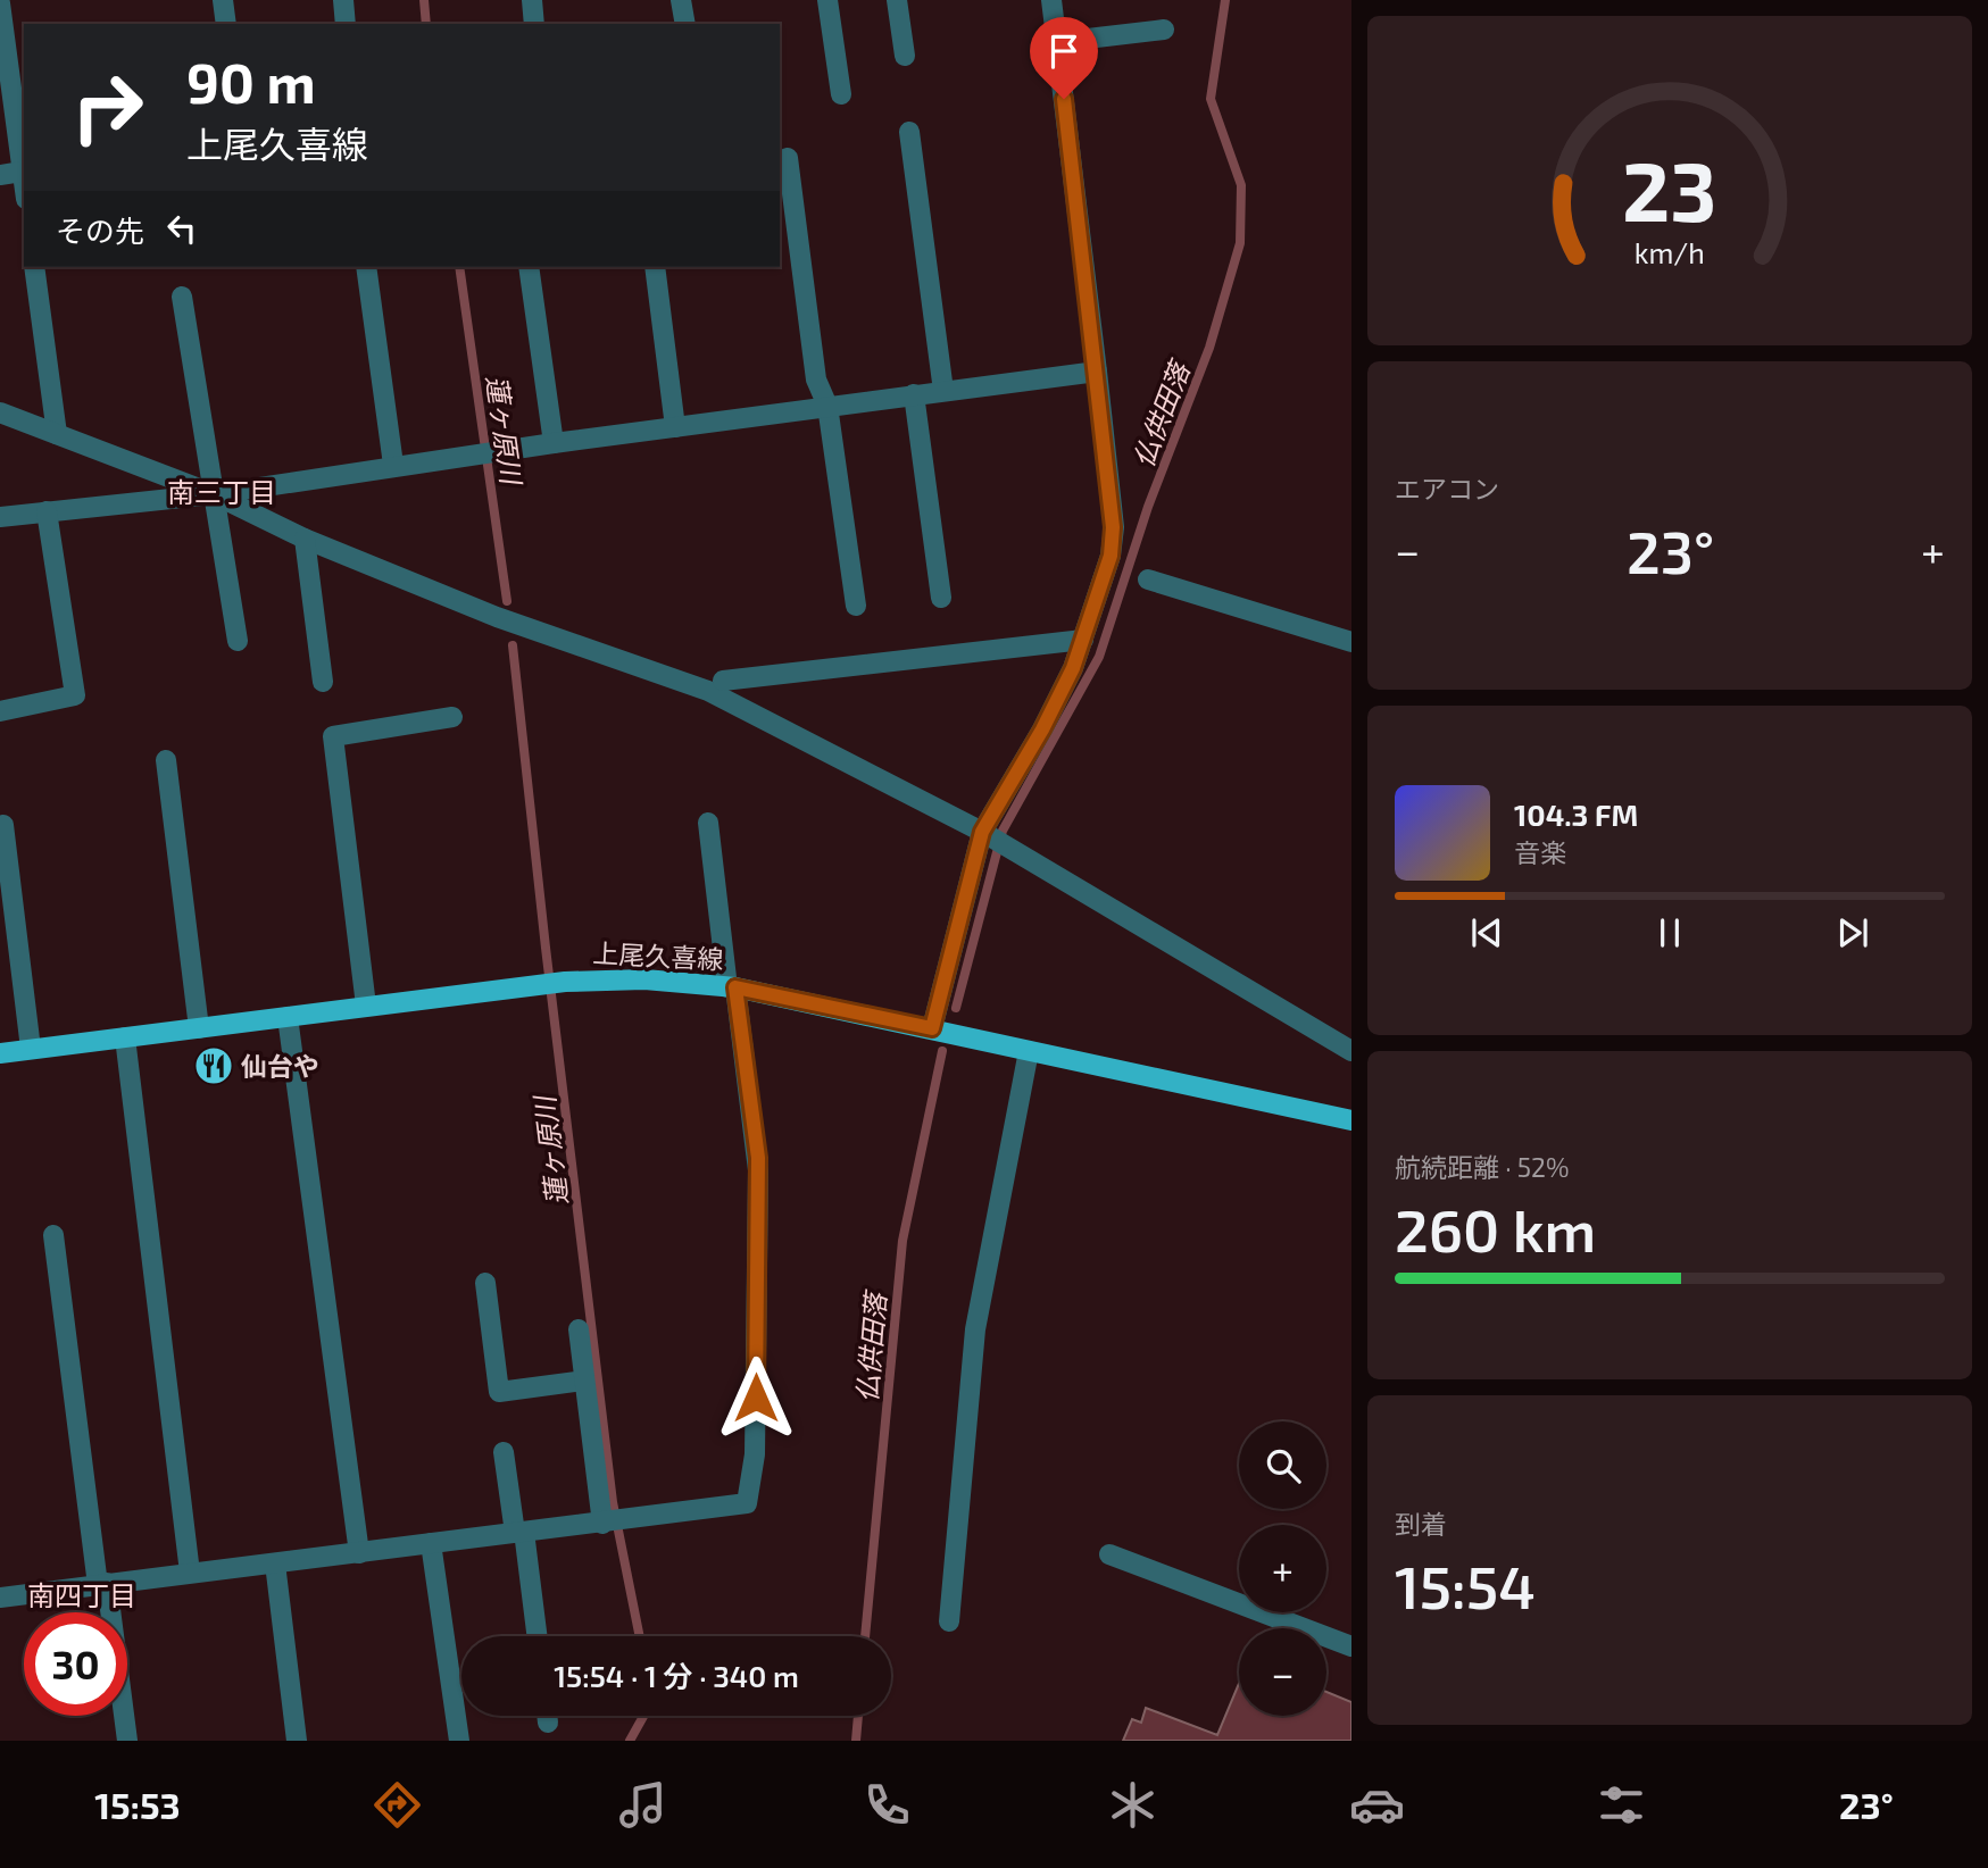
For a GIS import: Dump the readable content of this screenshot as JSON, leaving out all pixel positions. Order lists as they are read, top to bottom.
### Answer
{
  "streets": {
    "main road": ["上尾久喜線"]
  },
  "districts": ["南三丁目", "南四丁目"],
  "water": ["仏供田落", "蓮ヶ原川"],
  "places": {
    "restaurant": ["仙台や"]
  },
  "page": {
    "turn": ["90 m", "上尾久喜線"],
    "then": "その先",
    "tile": [
      "エアコン",
      ["航続距離 · 52%", "260 km"],
      ["到着", "15:54"]
    ],
    "heat": ["−", "23°", "+"],
    "song": ["104.3 FM", "音楽"],
    "map_buttons": ["+", "−"],
    "limit": "30",
    "trip": "15:54 · 1 分 · 340 m",
    "tabs": ["15:53", "23°"],
    "gauge": ["23", "km/h"]
  }
}
